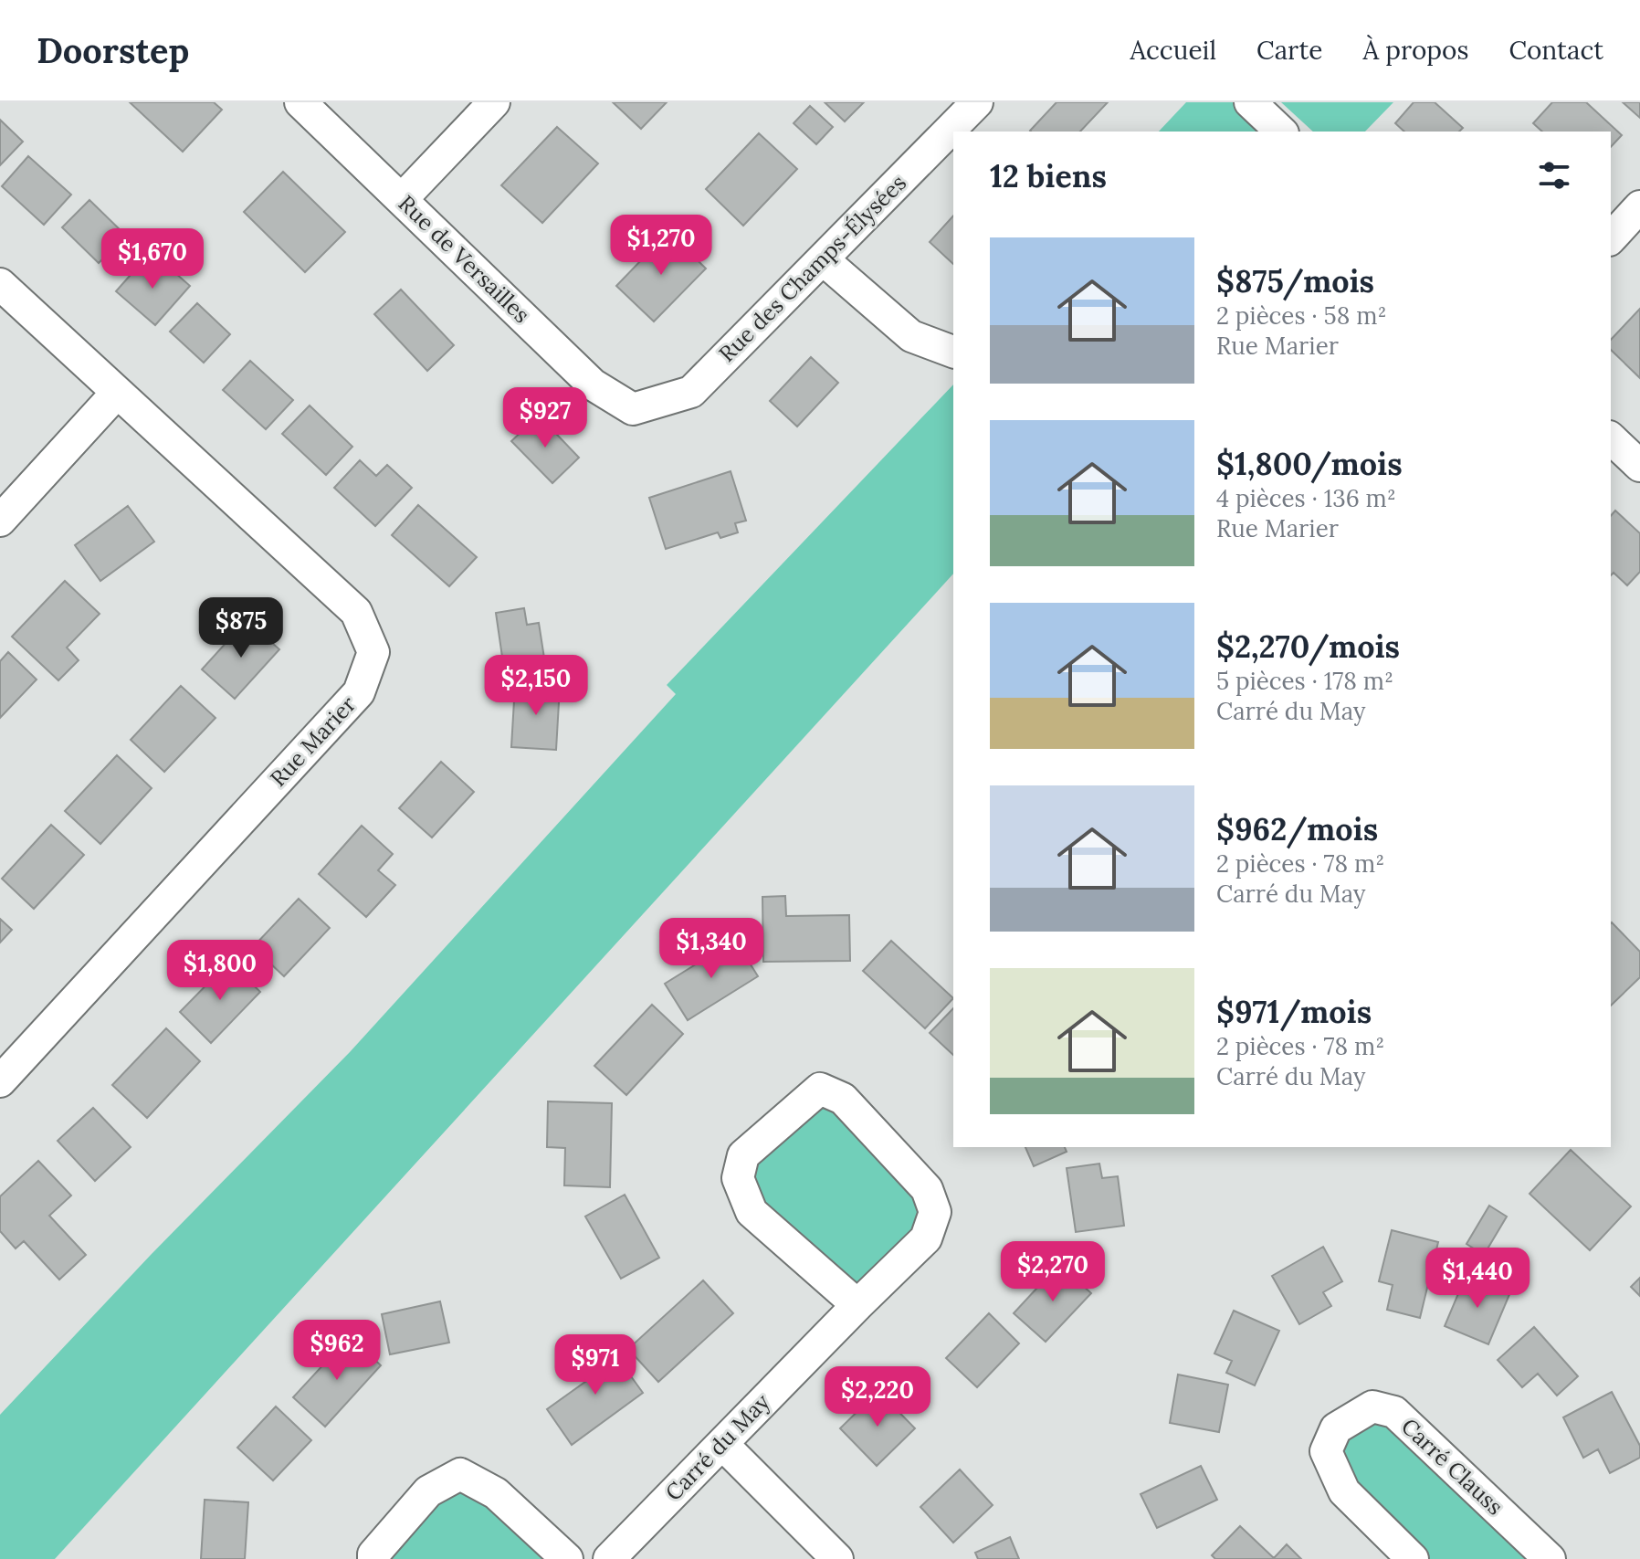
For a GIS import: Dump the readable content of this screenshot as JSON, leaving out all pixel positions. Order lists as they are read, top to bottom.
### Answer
{
  "streets": {
    "street": [
      "Rue de Versailles",
      "Rue des Champs-Élysées",
      "Rue Marier",
      "Carré du May",
      "Carré Clauss"
    ]
  },
  "crossings": [
    ["Rue de Versailles", "Rue des Champs-Élysées"]
  ],
  "page": {
    "header": "Doorstep",
    "nav": [
      "Accueil",
      "Carte",
      "À propos",
      "Contact"
    ],
    "heading": "12 biens",
    "price": [
      "$1,270",
      "$1,670",
      "$927",
      "$875",
      "$2,150",
      "$1,340",
      "$1,800",
      "$2,270",
      "$1,440",
      "$962",
      "$971",
      "$2,220"
    ],
    "list": [
      {
        "name": "$875/mois",
        "note": "2 pièces · 58 m² · Rue Marier"
      },
      {
        "name": "$1,800/mois",
        "note": "4 pièces · 136 m² · Rue Marier"
      },
      {
        "name": "$2,270/mois",
        "note": "5 pièces · 178 m² · Carré du May"
      },
      {
        "name": "$962/mois",
        "note": "2 pièces · 78 m² · Carré du May"
      },
      {
        "name": "$971/mois",
        "note": "2 pièces · 78 m² · Carré du May"
      }
    ]
  }
}
